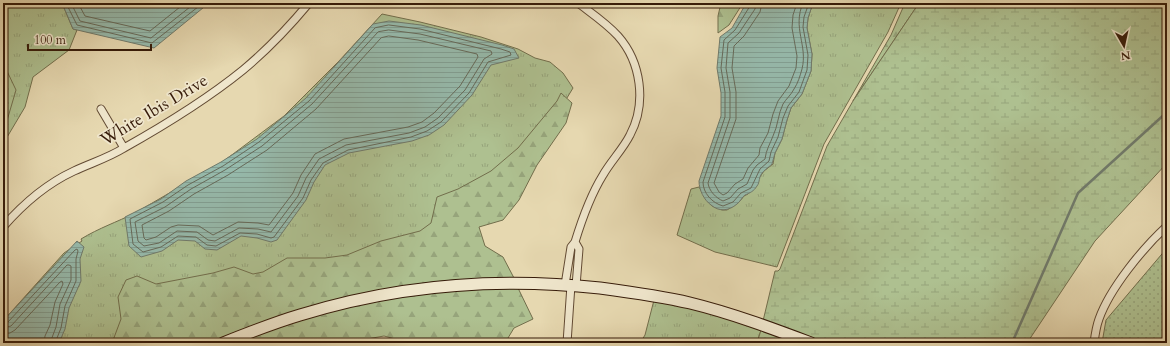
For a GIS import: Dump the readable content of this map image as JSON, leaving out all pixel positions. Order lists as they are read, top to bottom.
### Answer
{
  "streets": {
    "street": ["White Ibis Drive"]
  },
  "scale_bar": "100 m",
  "north": "bottom"
}
